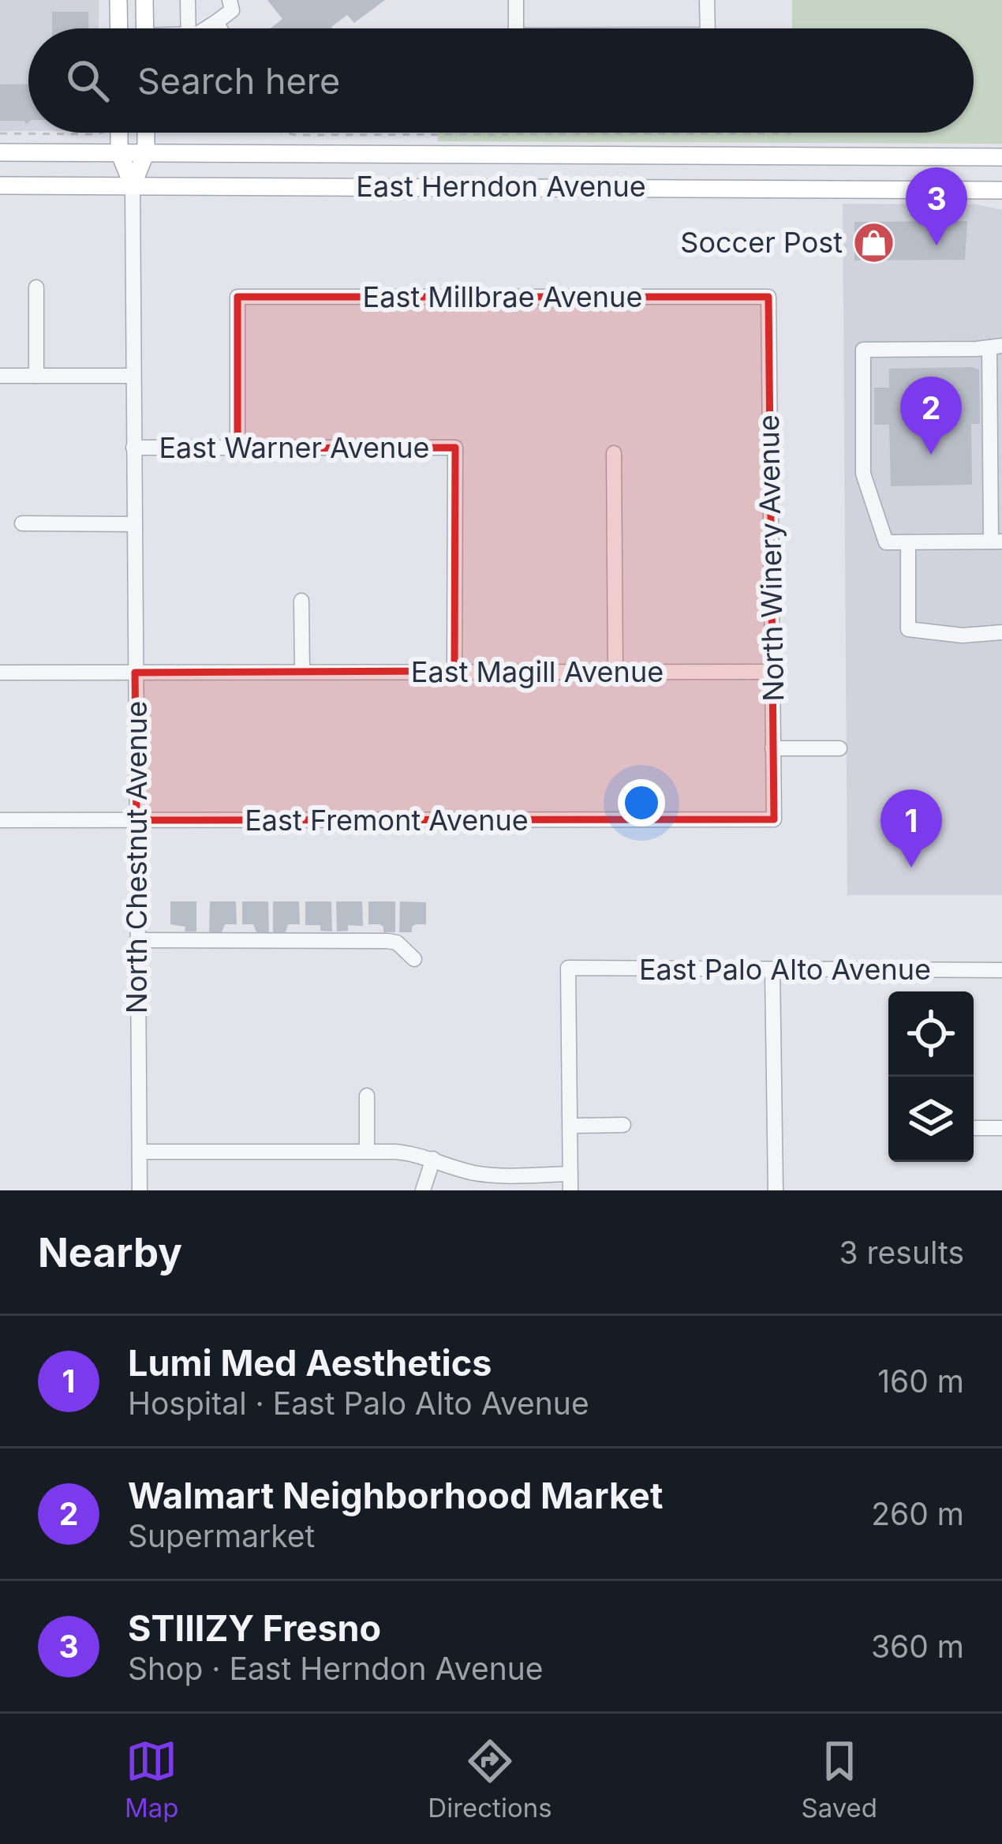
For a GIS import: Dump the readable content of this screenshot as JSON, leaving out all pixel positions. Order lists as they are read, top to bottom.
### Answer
{
  "streets": {
    "main road": ["East Herndon Avenue", "North Chestnut Avenue"],
    "street": [
      "East Millbrae Avenue",
      "East Warner Avenue",
      "North Winery Avenue",
      "East Magill Avenue",
      "East Fremont Avenue",
      "East Palo Alto Avenue"
    ]
  },
  "crossings": [
    ["East Herndon Avenue", "North Chestnut Avenue"],
    ["East Millbrae Avenue", "East Warner Avenue"],
    ["East Millbrae Avenue", "North Winery Avenue"],
    ["East Warner Avenue", "East Magill Avenue"],
    ["East Warner Avenue", "North Chestnut Avenue"],
    ["North Winery Avenue", "East Magill Avenue"],
    ["North Winery Avenue", "East Fremont Avenue"],
    ["East Magill Avenue", "North Chestnut Avenue"],
    ["East Fremont Avenue", "North Chestnut Avenue"]
  ],
  "places": {
    "shop": ["Soccer Post"]
  },
  "page": {
    "search": "Search here",
    "pins": ["3", "2", "1"],
    "heading": ["Nearby", "3 results"],
    "list": [
      {
        "mark": "1",
        "name": "Lumi Med Aesthetics",
        "note": "Hospital · East Palo Alto Avenue",
        "value": "160 m"
      },
      {
        "mark": "2",
        "name": "Walmart Neighborhood Market",
        "note": "Supermarket",
        "value": "260 m"
      },
      {
        "mark": "3",
        "name": "STIIIZY Fresno",
        "note": "Shop · East Herndon Avenue",
        "value": "360 m"
      }
    ],
    "nav": ["Map", "Directions", "Saved"]
  }
}
